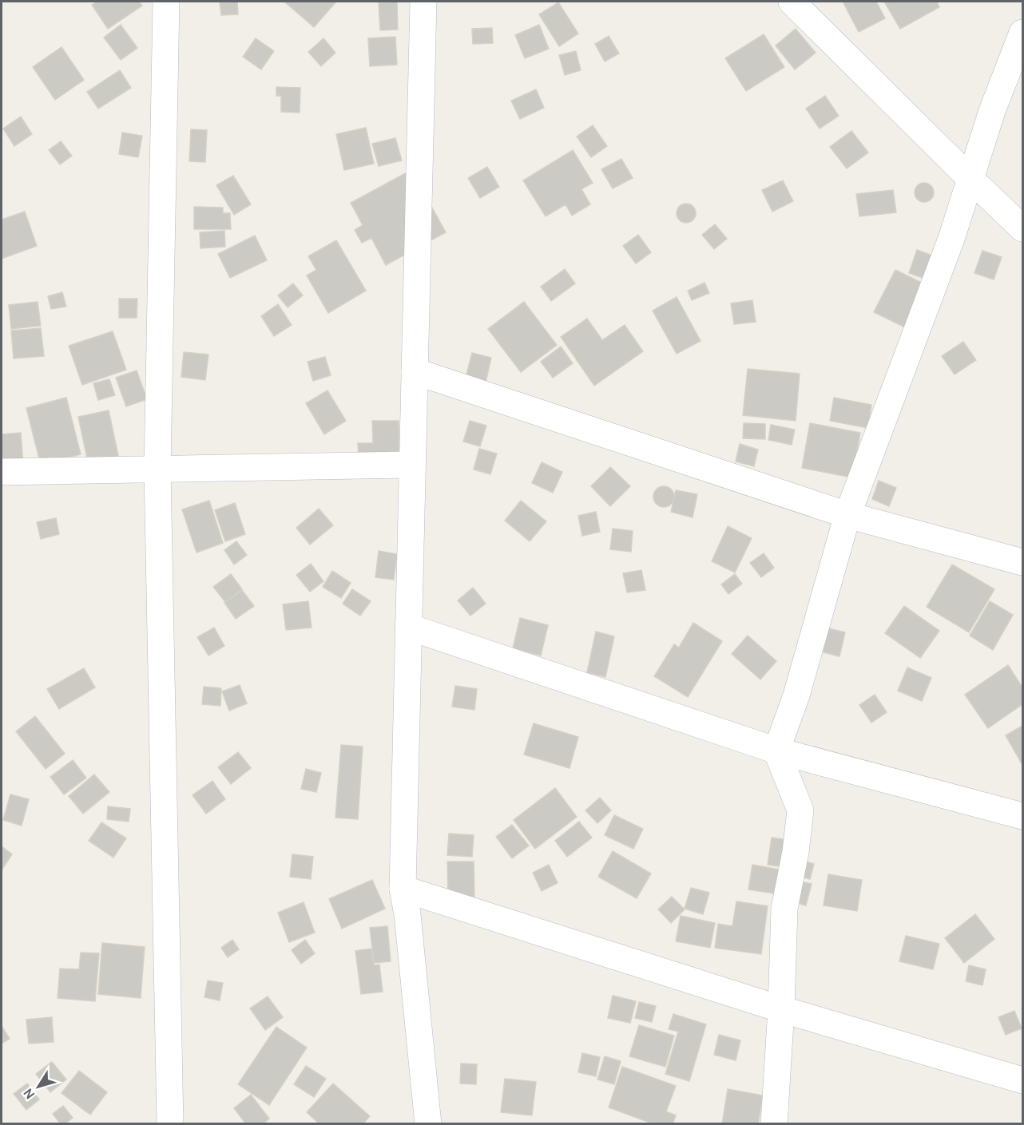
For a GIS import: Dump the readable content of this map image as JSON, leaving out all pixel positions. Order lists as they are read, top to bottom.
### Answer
{
  "north": "bottom left"
}
